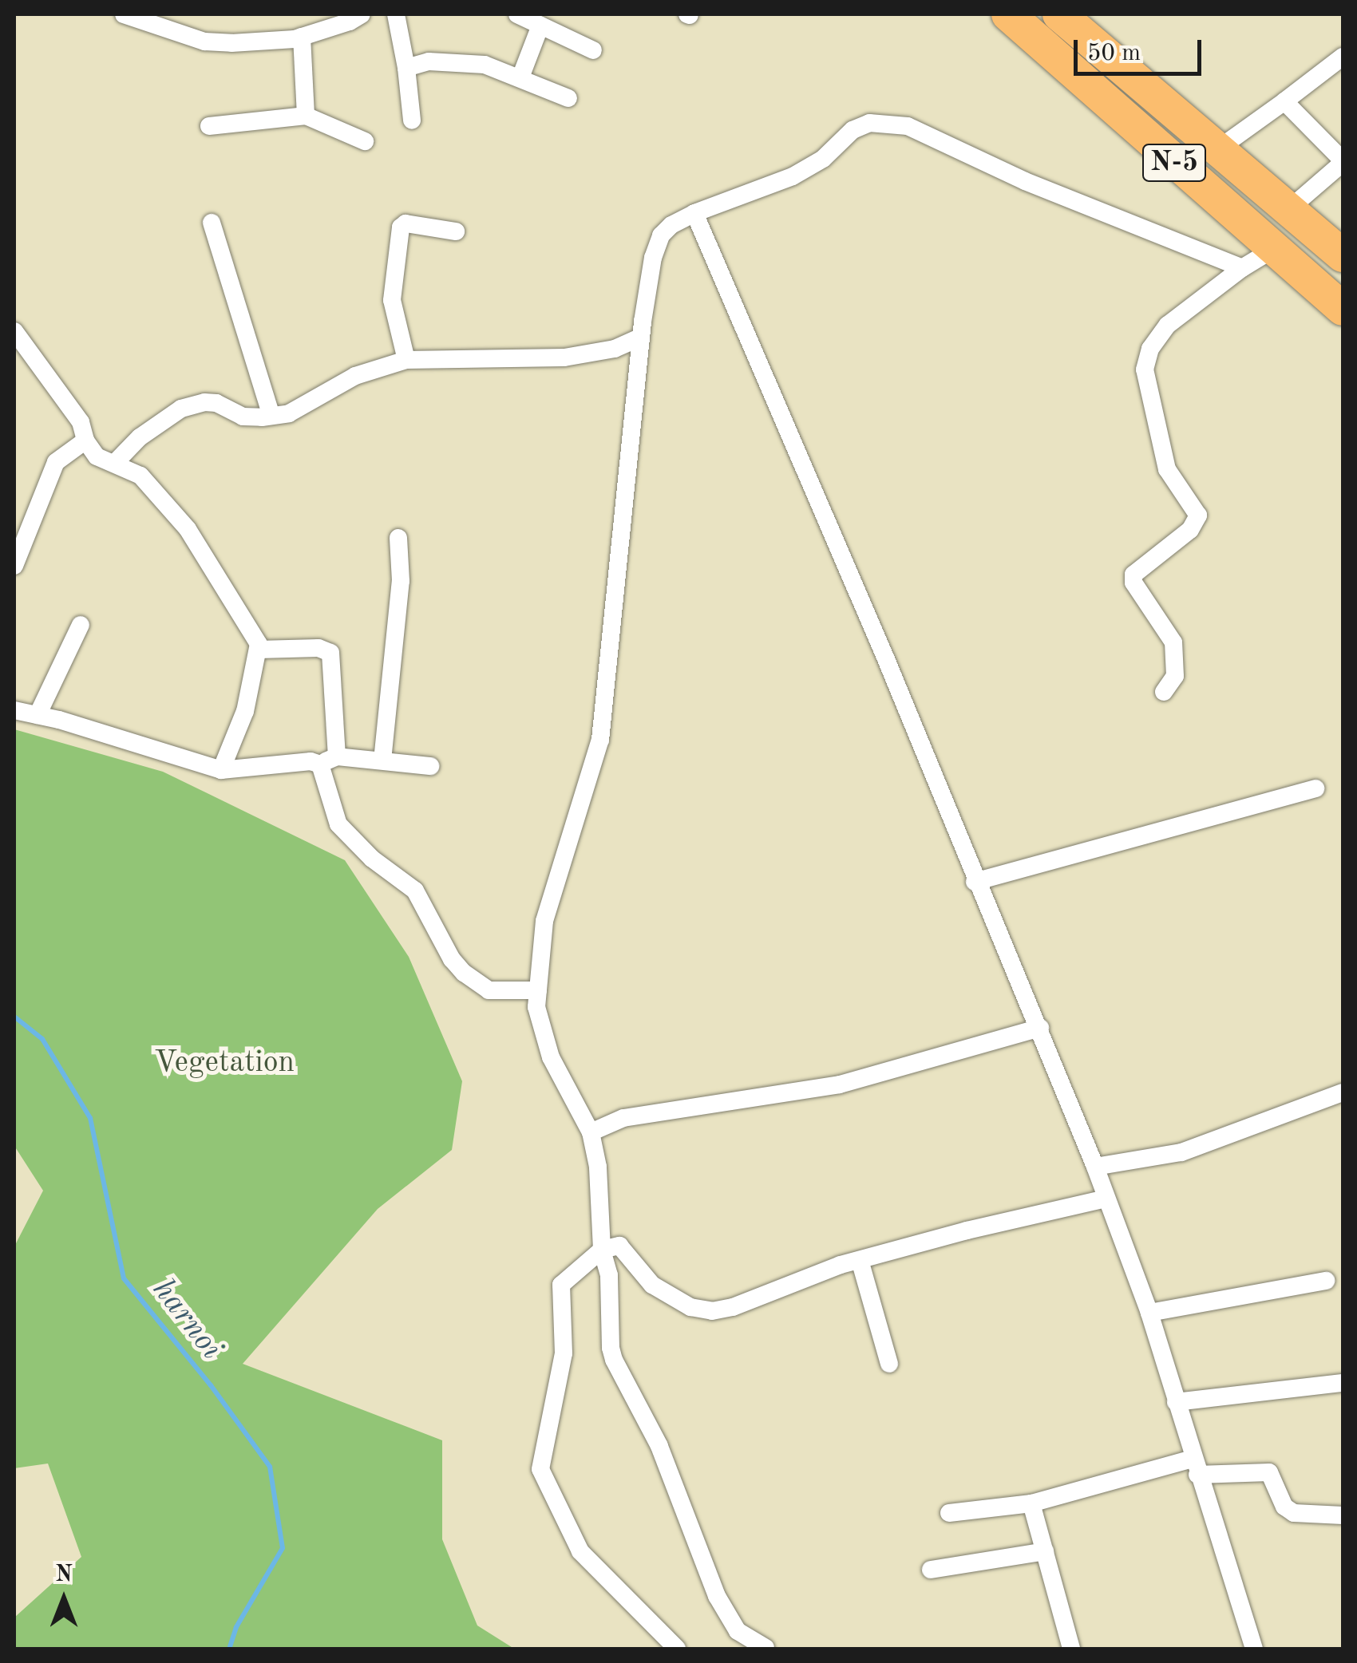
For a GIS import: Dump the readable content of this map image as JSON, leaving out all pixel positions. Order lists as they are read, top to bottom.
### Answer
{
  "streets": {
    "highway": ["N-5"]
  },
  "water": ["harnoi"],
  "parks": ["Vegetation"],
  "scale_bar": "50 m",
  "north": "top"
}
